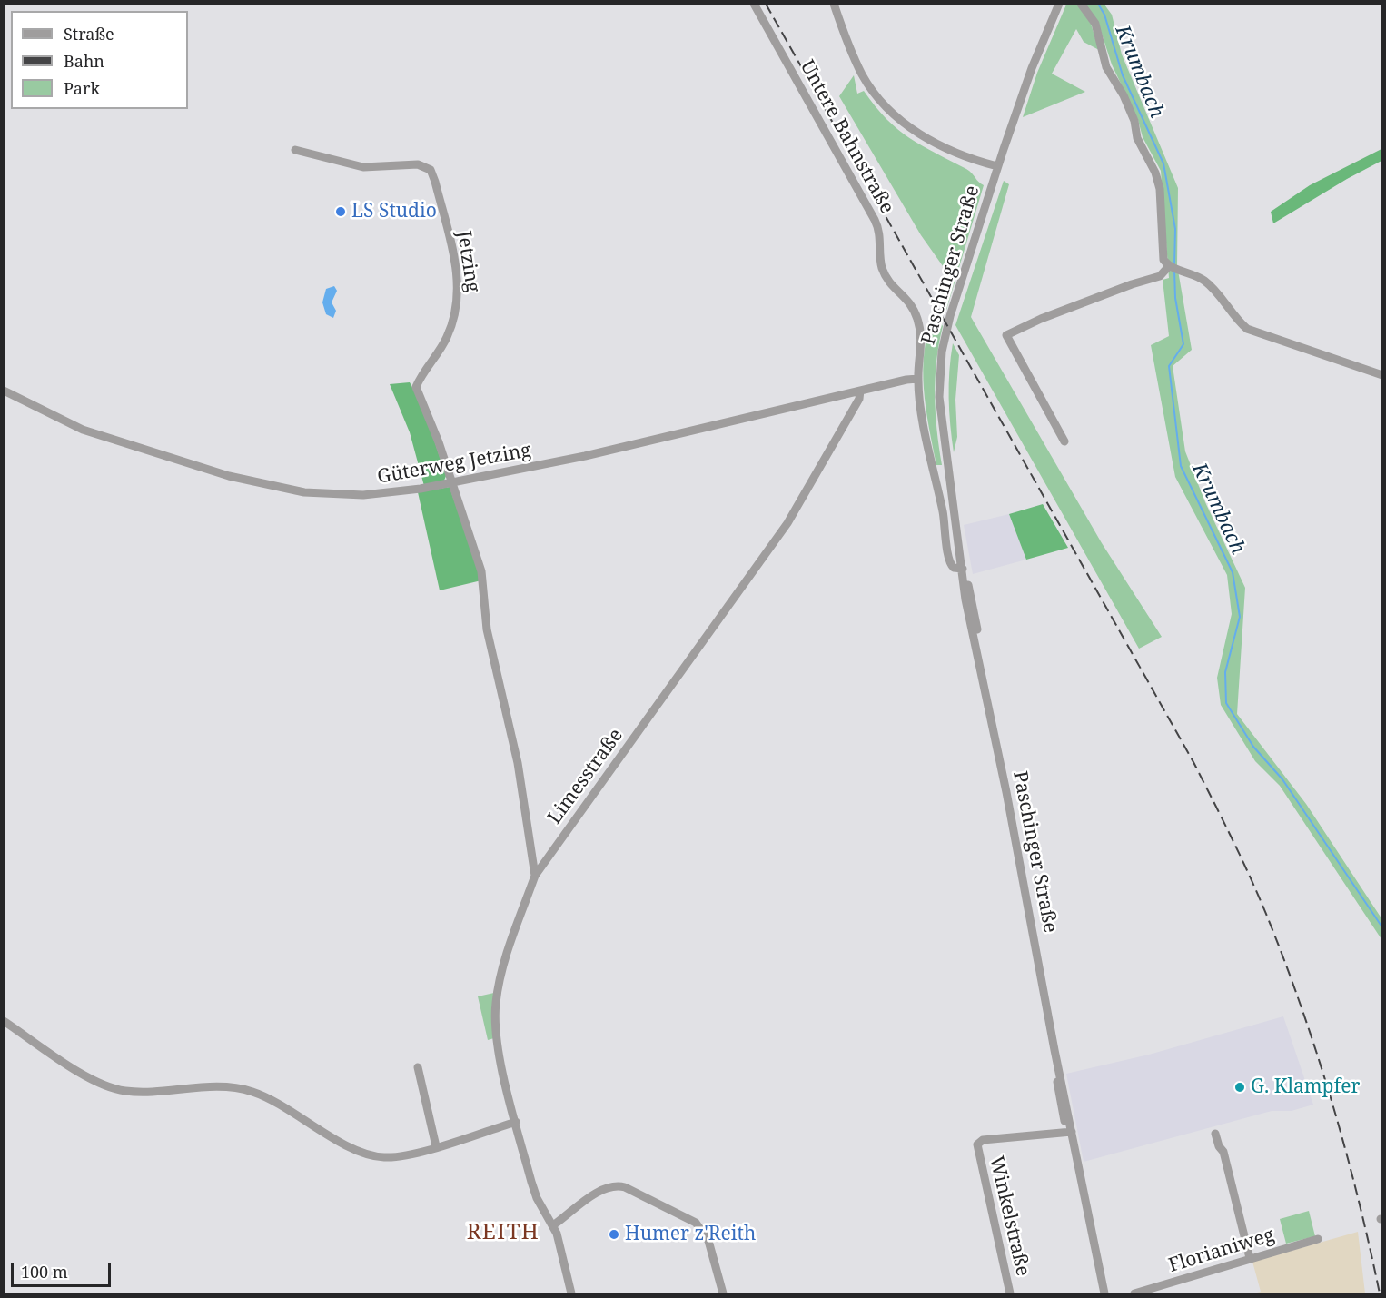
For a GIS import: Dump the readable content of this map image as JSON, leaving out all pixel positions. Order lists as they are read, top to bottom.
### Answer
{
  "streets": {
    "street": [
      "Untere Bahnstraße",
      "Jetzing",
      "Paschinger Straße",
      "Güterweg Jetzing",
      "Limesstraße",
      "Winkelstraße",
      "Florianiweg"
    ]
  },
  "crossings": [
    ["Untere Bahnstraße", "Paschinger Straße"],
    ["Untere Bahnstraße", "Güterweg Jetzing"],
    ["Jetzing", "Güterweg Jetzing"],
    ["Paschinger Straße", "Winkelstraße"],
    ["Güterweg Jetzing", "Limesstraße"]
  ],
  "districts": ["REITH"],
  "water": ["Krumbach"],
  "places": ["LS Studio", "G. Klampfer", "Humer z'Reith"],
  "legend": ["Straße", "Bahn", "Park"],
  "scale_bar": "100 m"
}
